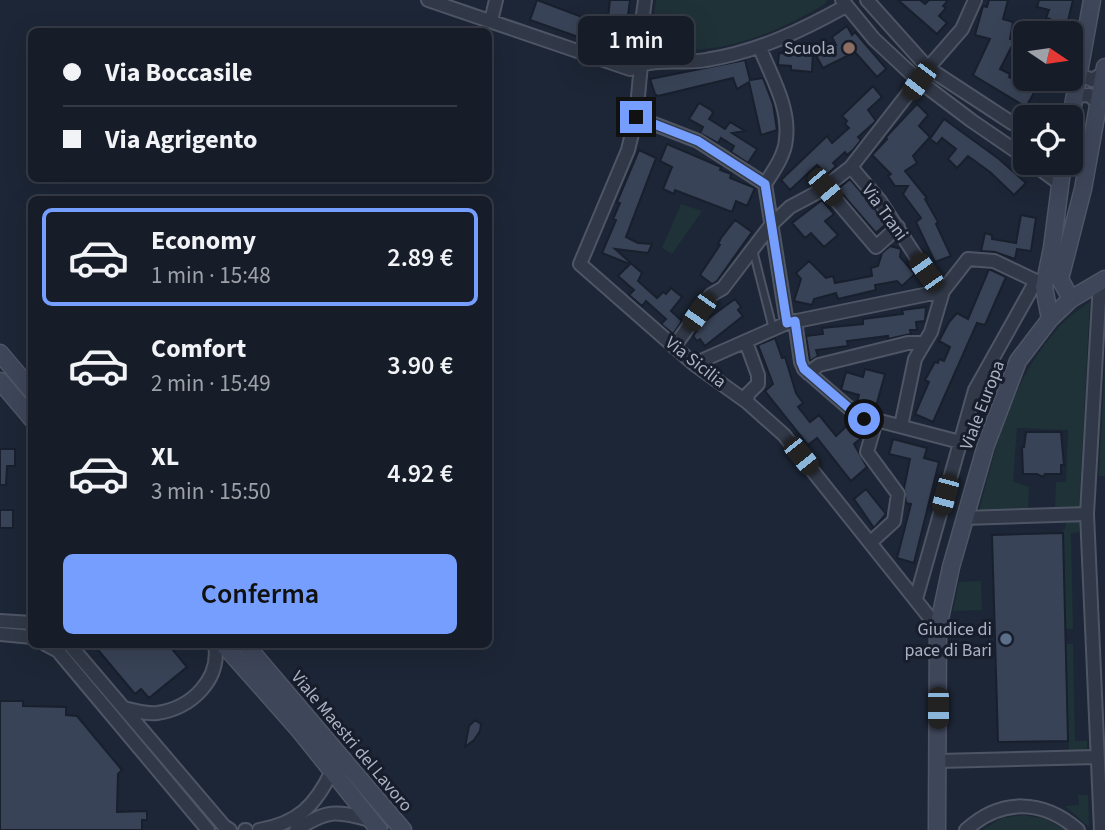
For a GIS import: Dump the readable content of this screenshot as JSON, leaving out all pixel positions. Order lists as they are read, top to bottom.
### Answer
{
  "streets": {
    "street": [
      "Via Trani",
      "Via Sicilia",
      "Viale Europa",
      "Viale Maestri del Lavoro"
    ]
  },
  "crossings": [
    ["Via Sicilia", "Viale Europa"]
  ],
  "places": ["Scuola", "Giudice di pace di Bari"],
  "north": "right",
  "page": {
    "bubble": "1 min",
    "banner": ["Via Boccasile", "Via Agrigento"],
    "list": [
      {
        "name": "Economy",
        "note": "1 min · 15:48",
        "value": "2.89 €"
      },
      {
        "name": "Comfort",
        "note": "2 min · 15:49",
        "value": "3.90 €"
      },
      {
        "name": "XL",
        "note": "3 min · 15:50",
        "value": "4.92 €"
      }
    ],
    "buttons": "Conferma"
  }
}
